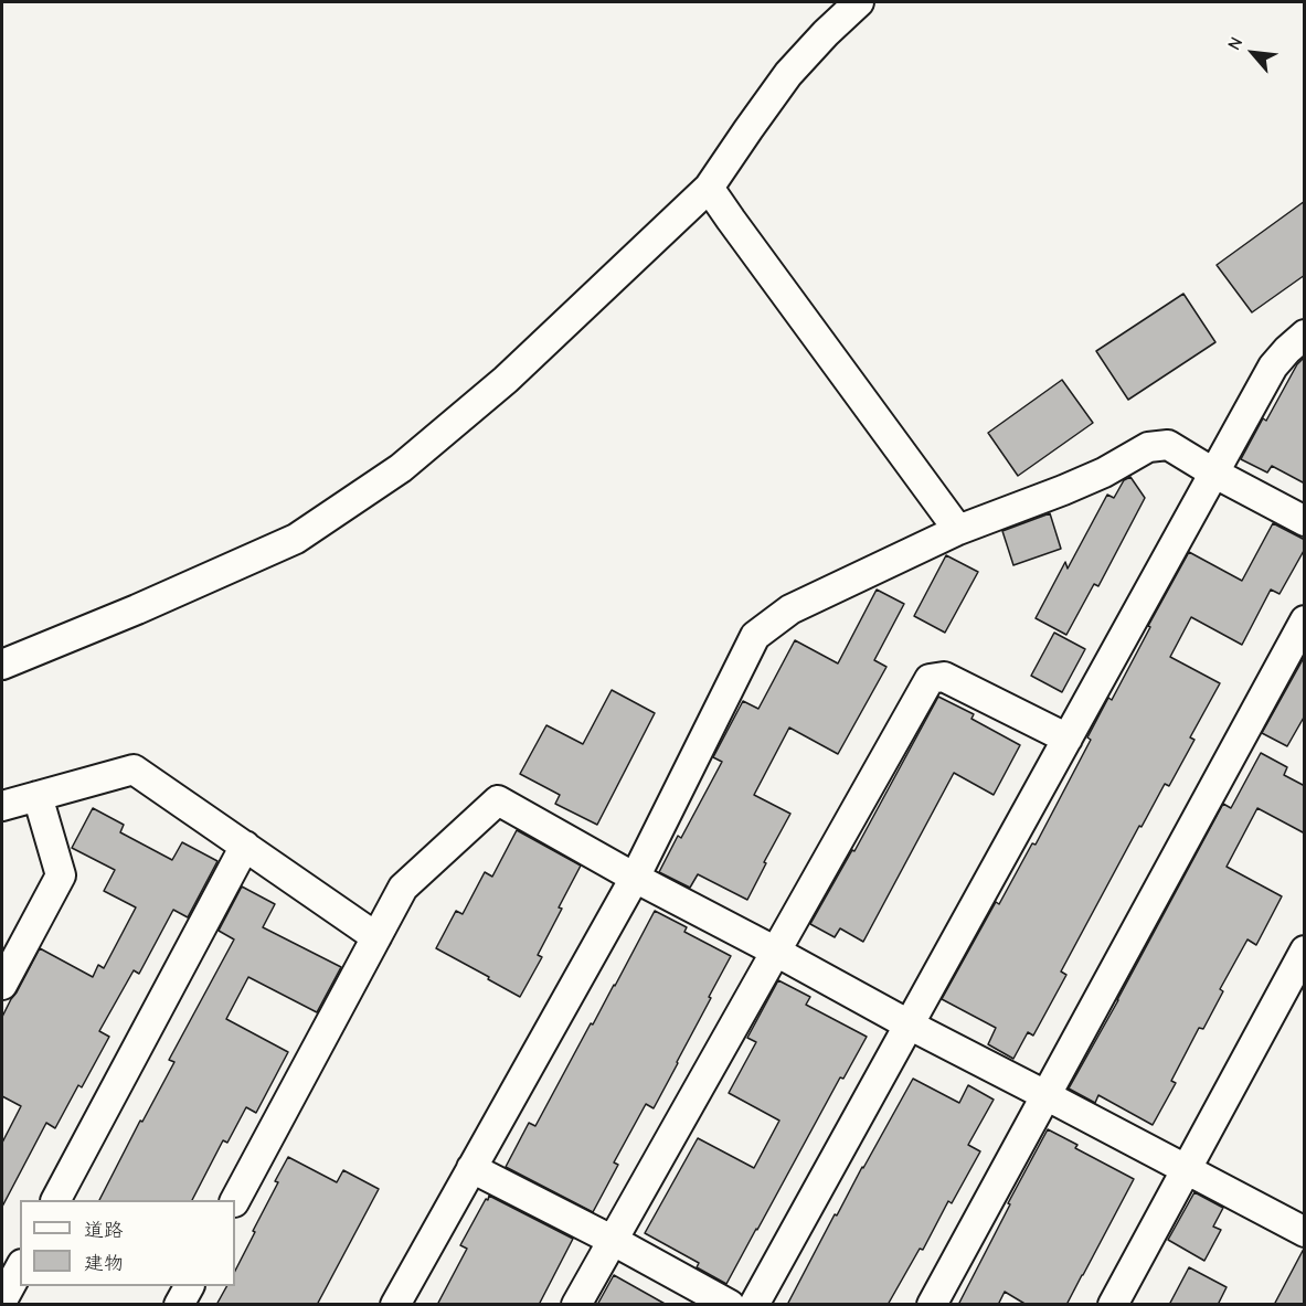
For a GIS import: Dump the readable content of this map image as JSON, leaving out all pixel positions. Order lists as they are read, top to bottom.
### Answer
{
  "legend": ["道路", "建物"],
  "north": "top left"
}
